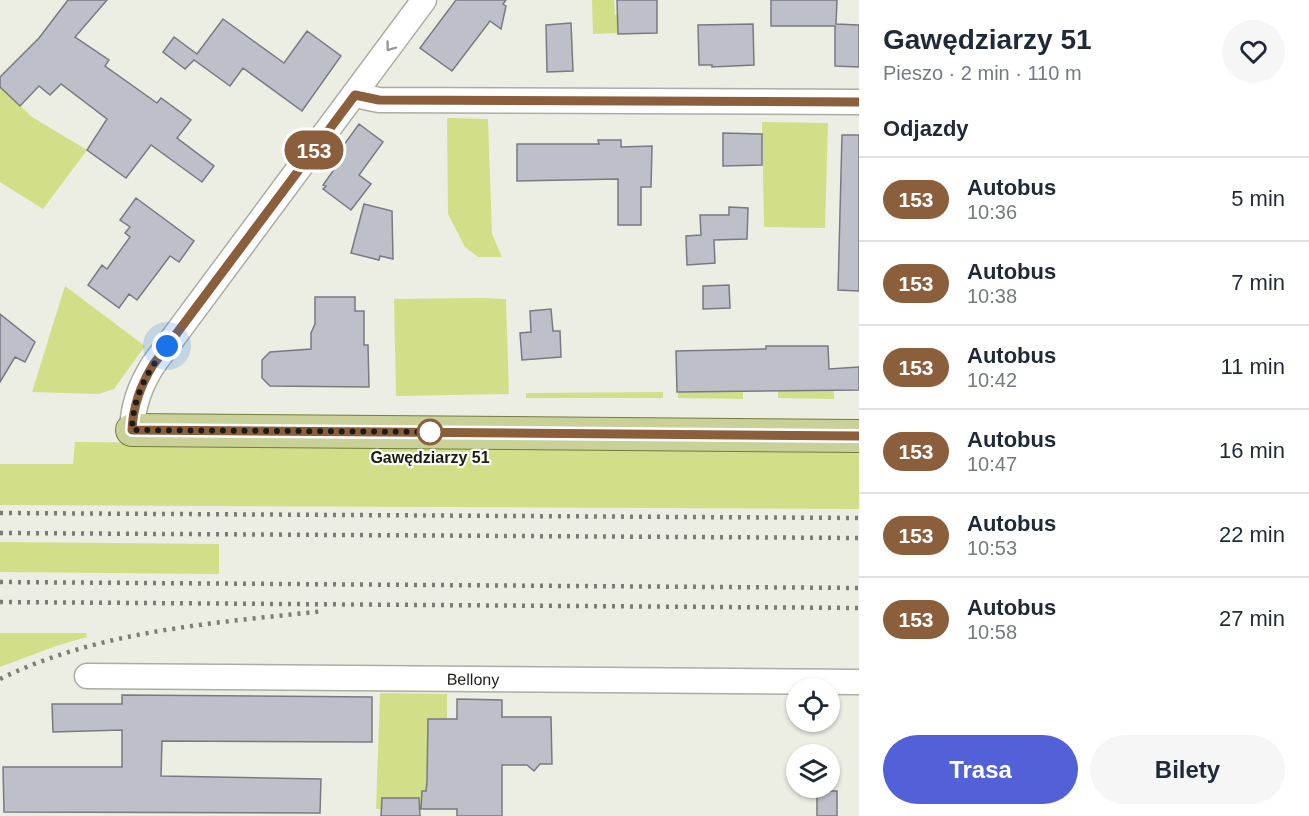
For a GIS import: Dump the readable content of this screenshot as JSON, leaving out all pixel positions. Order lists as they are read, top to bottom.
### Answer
{
  "streets": {
    "street": ["Bellony"]
  },
  "places": ["Gawędziarzy 51"],
  "lines": ["bus line 153"],
  "page": {
    "on_map": "153",
    "heading": [
      ["Gawędziarzy 51", "Pieszo · 2 min · 110 m"],
      "Odjazdy"
    ],
    "list": [
      {
        "mark": "153",
        "name": "Autobus",
        "note": "10:36",
        "value": "5 min"
      },
      {
        "mark": "153",
        "name": "Autobus",
        "note": "10:38",
        "value": "7 min"
      },
      {
        "mark": "153",
        "name": "Autobus",
        "note": "10:42",
        "value": "11 min"
      },
      {
        "mark": "153",
        "name": "Autobus",
        "note": "10:47",
        "value": "16 min"
      },
      {
        "mark": "153",
        "name": "Autobus",
        "note": "10:53",
        "value": "22 min"
      },
      {
        "mark": "153",
        "name": "Autobus",
        "note": "10:58",
        "value": "27 min"
      }
    ],
    "buttons": ["Trasa", "Bilety"]
  }
}
